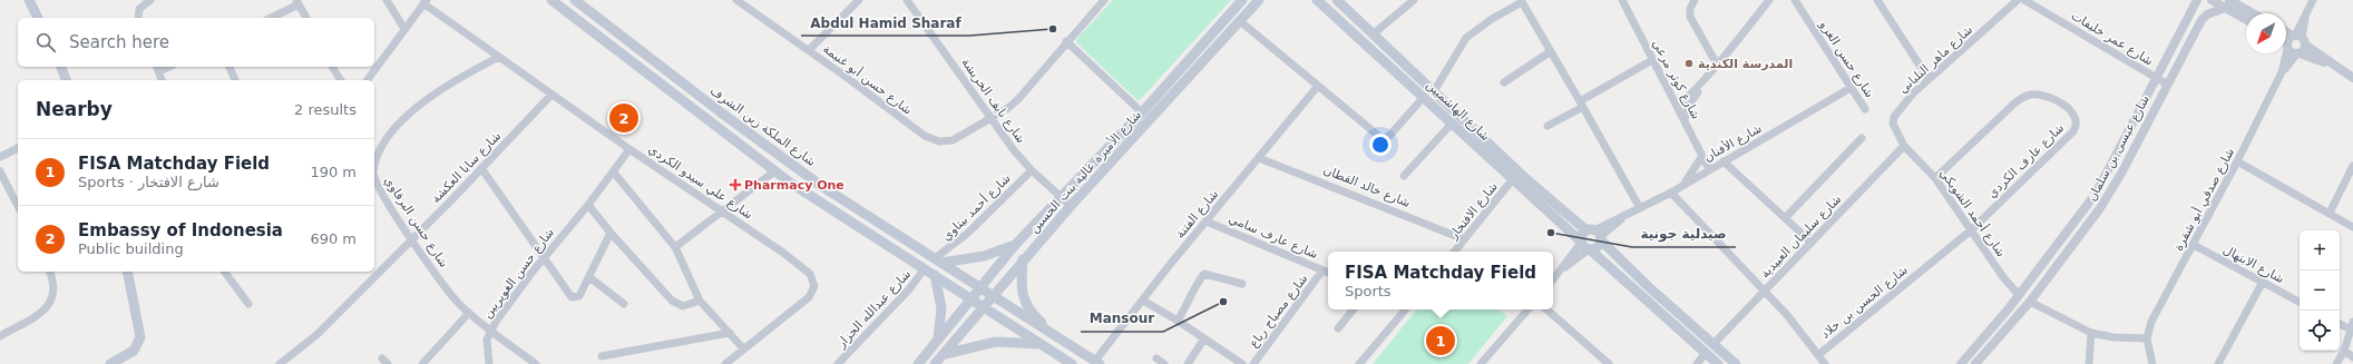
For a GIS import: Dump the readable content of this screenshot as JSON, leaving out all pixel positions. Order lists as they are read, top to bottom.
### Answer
{
  "streets": {
    "main road": ["شارع الهاشميين", "شارع الملكة زين الشرف", "شارع الأميرة عالية بنت الحسين"],
    "street": [
      "شارع عمر خليفات",
      "شارع حسن الغزو",
      "شارع ماهر التلباني",
      "شارع حسن أبو غنيمة",
      "شارع كوثر مرعي",
      "شارع نايف الخريشة",
      "شارع الأفنان",
      "شارع عيسى بن سلمان",
      "شارع عارف الكردي",
      "شارع سابا العكشة",
      "شارع علي سيدو الكردي",
      "شارع خالد القطان",
      "شارع صدقي أبو شقرة",
      "شارع أحمد بيتاوي",
      "شارع الافتخار",
      "شارع أحمد الشوبكي",
      "شارع الفتنة",
      "شارع حسن البرقاوي",
      "شارع عارف سامي",
      "شارع سليمان العبيدية",
      "شارع الابتهال",
      "شارع حسن الغويريين",
      "شارع الحسن بن خلاد",
      "شارع عبدالله الجزار",
      "شارع مصباح رباع"
    ]
  },
  "crossings": [
    ["شارع عمر خليفات", "شارع عيسى بن سلمان"],
    ["شارع حسن الغزو", "شارع الأفنان"],
    ["شارع ماهر التلباني", "شارع أحمد الشوبكي"],
    ["شارع ماهر التلباني", "شارع سليمان العبيدية"],
    ["شارع حسن أبو غنيمة", "شارع نايف الخريشة"],
    ["شارع كوثر مرعي", "شارع الأفنان"],
    ["شارع نايف الخريشة", "شارع الأميرة عالية بنت الحسين"],
    ["شارع نايف الخريشة", "شارع أحمد بيتاوي"],
    ["شارع الهاشميين", "شارع الأفنان"],
    ["شارع الهاشميين", "شارع الافتخار"],
    ["شارع الهاشميين", "شارع سليمان العبيدية"],
    ["شارع الملكة زين الشرف", "شارع الأميرة عالية بنت الحسين"],
    ["شارع الملكة زين الشرف", "شارع أحمد بيتاوي"],
    ["شارع الملكة زين الشرف", "شارع الفتنة"],
    ["شارع الأفنان", "شارع الحسن بن خلاد"],
    ["شارع عيسى بن سلمان", "شارع أحمد الشوبكي"],
    ["شارع عارف الكردي", "شارع أحمد الشوبكي"],
    ["شارع عارف الكردي", "شارع الحسن بن خلاد"],
    ["شارع سابا العكشة", "شارع علي سيدو الكردي"],
    ["شارع سابا العكشة", "شارع حسن البرقاوي"],
    ["شارع علي سيدو الكردي", "شارع حسن البرقاوي"],
    ["شارع علي سيدو الكردي", "شارع حسن الغويريين"],
    ["شارع خالد القطان", "شارع الافتخار"],
    ["شارع خالد القطان", "شارع الفتنة"],
    ["شارع صدقي أبو شقرة", "شارع الابتهال"],
    ["شارع أحمد الشوبكي", "شارع سليمان العبيدية"],
    ["شارع أحمد الشوبكي", "شارع الحسن بن خلاد"],
    ["شارع الفتنة", "شارع عارف سامي"],
    ["شارع حسن البرقاوي", "شارع حسن الغويريين"],
    ["شارع عارف سامي", "شارع مصباح رباع"],
    ["شارع سليمان العبيدية", "شارع الحسن بن خلاد"]
  ],
  "places": {
    "other": [
      "Abdul Hamid Sharaf",
      "المدرسة الكندية",
      "صيدلية جونية",
      "Mansour"
    ],
    "health": ["Pharmacy One"]
  },
  "north": "bottom left",
  "page": {
    "search": "Search here",
    "heading": ["Nearby", "2 results"],
    "pins": ["2", "1"],
    "list": [
      {
        "mark": "1",
        "name": "FISA Matchday Field",
        "note": "Sports · شارع الافتخار",
        "value": "190 m"
      },
      {
        "mark": "2",
        "name": "Embassy of Indonesia",
        "note": "Public building",
        "value": "690 m"
      }
    ],
    "map_buttons": ["+", "−"],
    "popup": ["FISA Matchday Field", "Sports"]
  }
}
